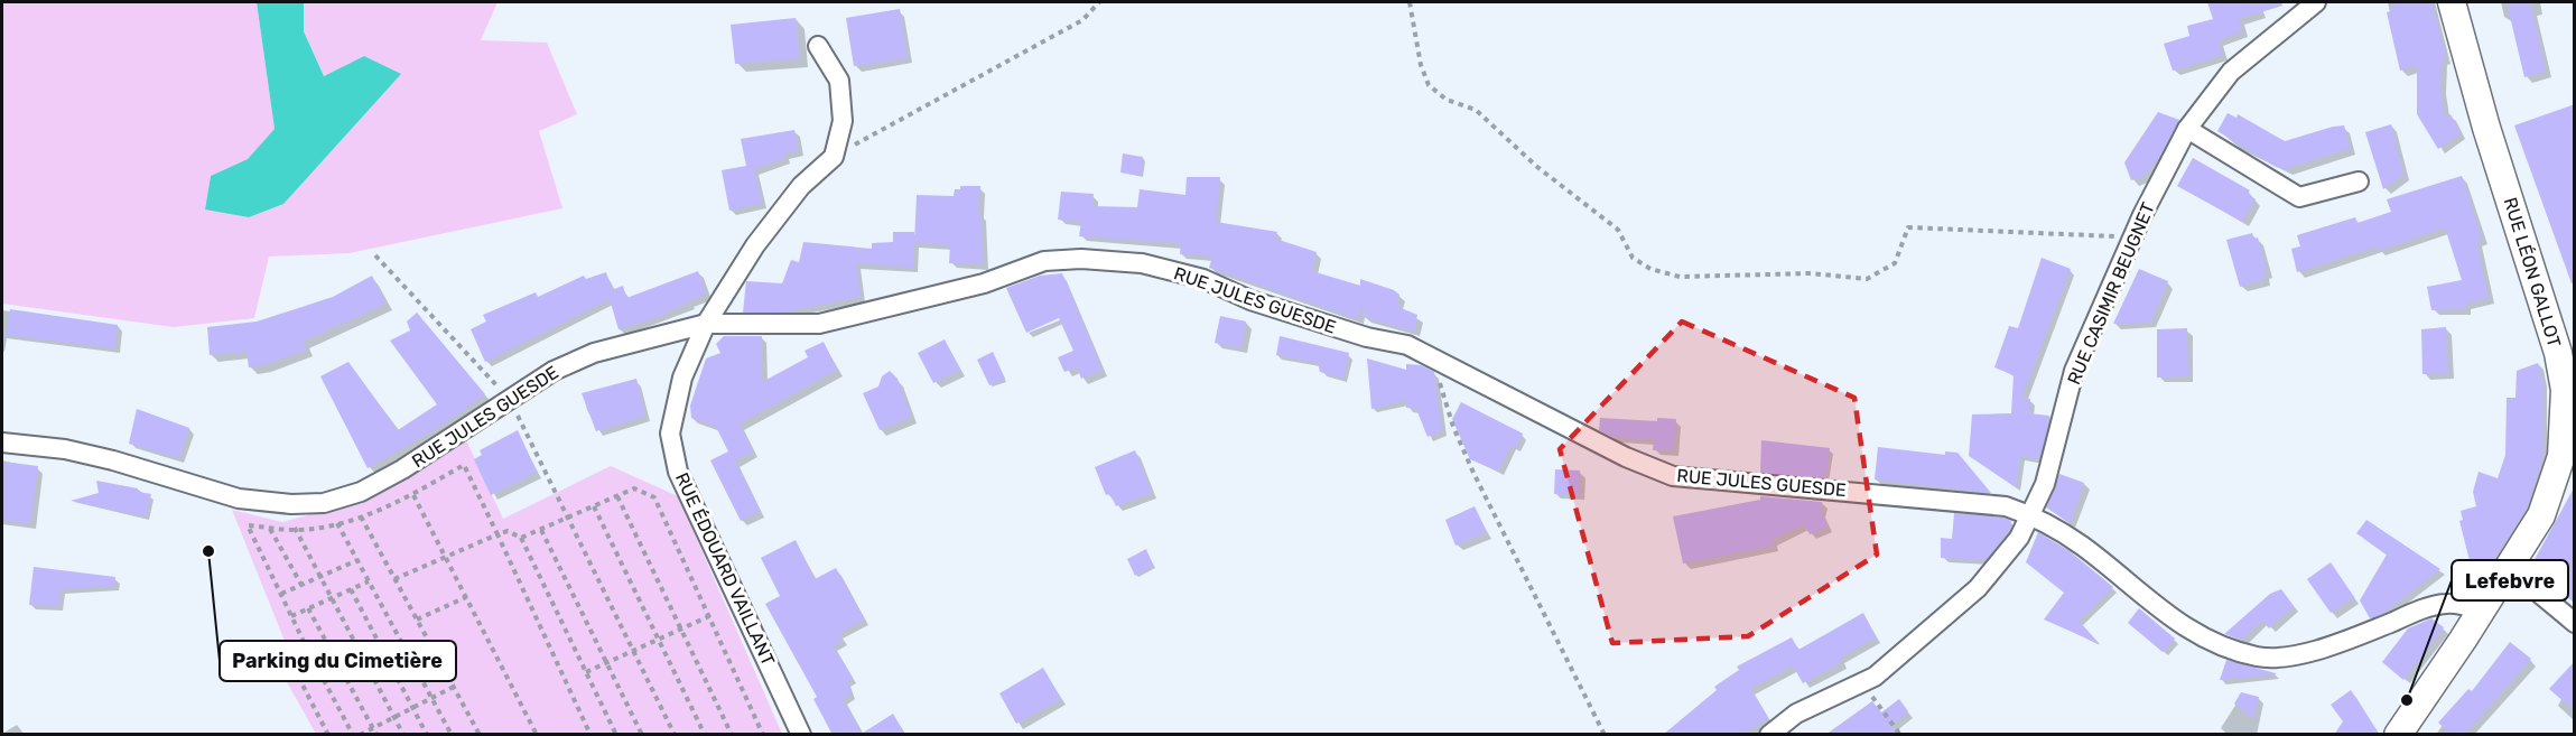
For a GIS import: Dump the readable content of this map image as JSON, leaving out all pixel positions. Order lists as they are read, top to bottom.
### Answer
{
  "streets": {
    "street": [
      "RUE LÉON GALLOT",
      "RUE CASIMIR BEUGNET",
      "RUE JULES GUESDE",
      "RUE ÉDOUARD VAILLANT"
    ]
  },
  "crossings": [
    ["RUE LÉON GALLOT", "RUE JULES GUESDE"],
    ["RUE CASIMIR BEUGNET", "RUE JULES GUESDE"],
    ["RUE JULES GUESDE", "RUE ÉDOUARD VAILLANT"]
  ],
  "places": ["Parking du Cimetière", "Lefebvre"]
}
